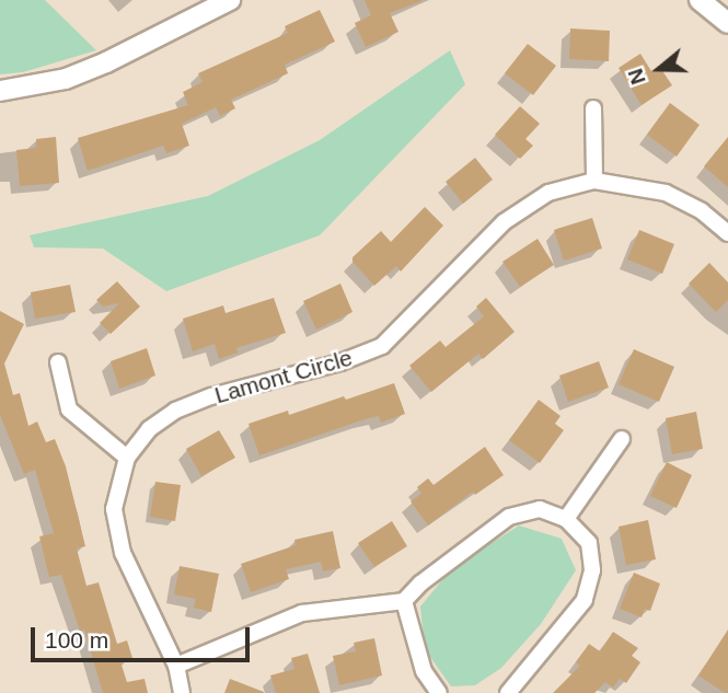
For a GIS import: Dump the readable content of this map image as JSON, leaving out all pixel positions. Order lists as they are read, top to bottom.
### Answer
{
  "streets": {
    "street": ["Lamont Circle"]
  },
  "scale_bar": "100 m",
  "north": "left"
}
